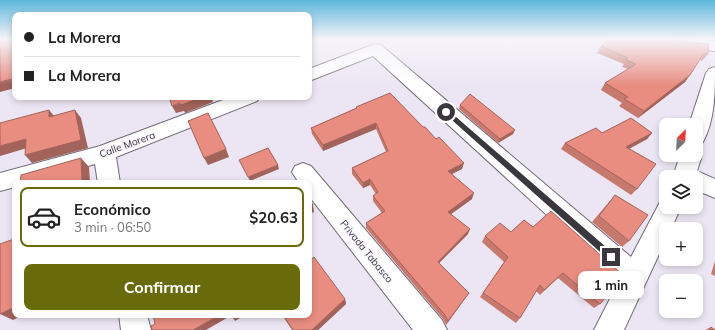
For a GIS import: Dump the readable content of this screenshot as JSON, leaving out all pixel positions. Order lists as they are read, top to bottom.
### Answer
{
  "streets": {
    "street": ["Calle Morera", "Privada Tabasco"]
  },
  "north": "top right",
  "page": {
    "banner": ["La Morera", "La Morera"],
    "map_buttons": ["+", "−"],
    "list": [
      {
        "name": "Económico",
        "note": "3 min · 06:50",
        "value": "$20.63"
      }
    ],
    "buttons": "Confirmar",
    "bubble": "1 min"
  }
}
